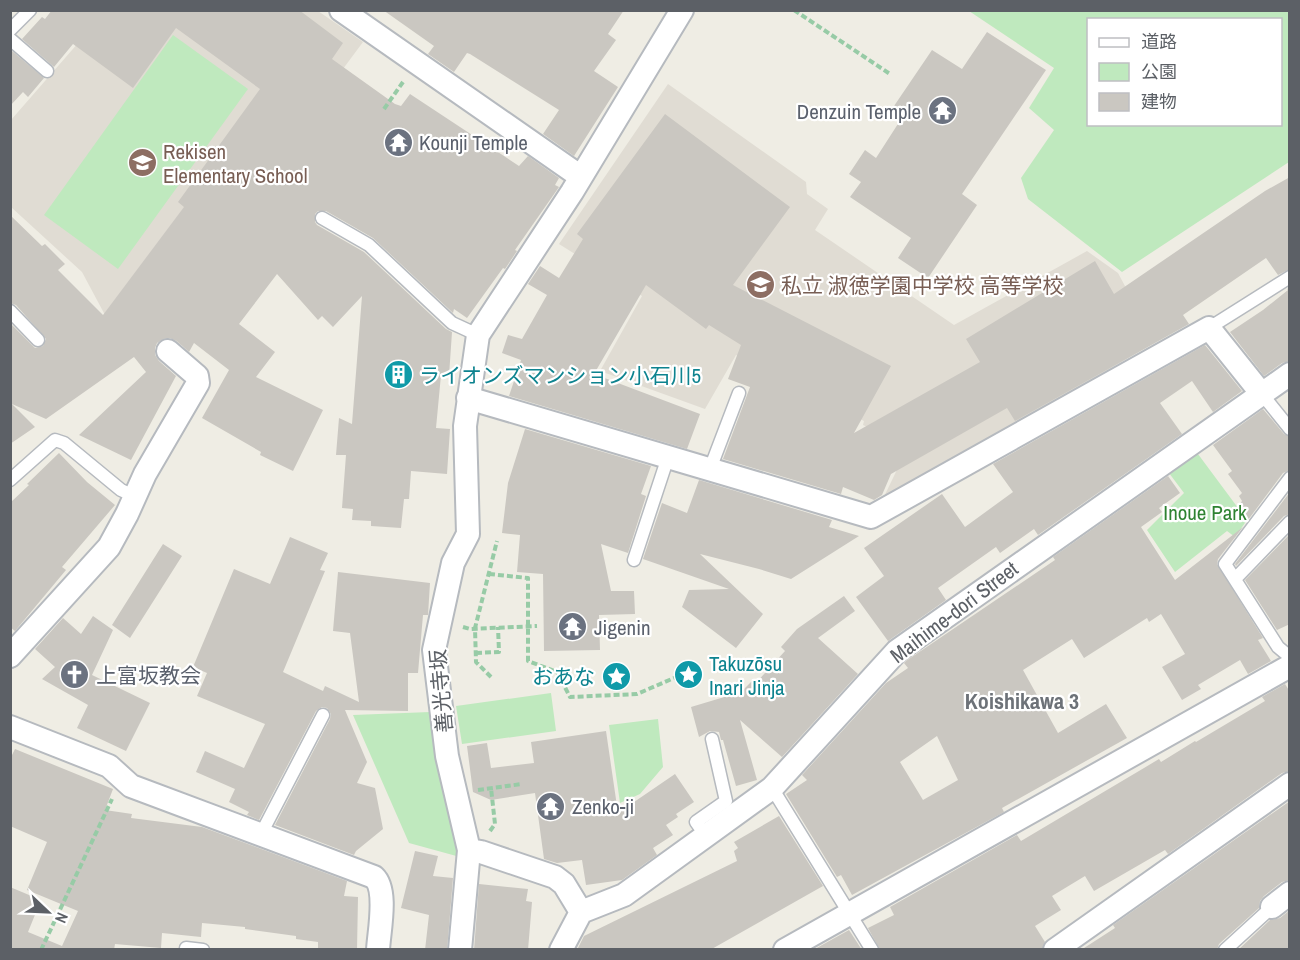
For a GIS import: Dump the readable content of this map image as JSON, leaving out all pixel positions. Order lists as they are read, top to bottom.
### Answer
{
  "streets": {
    "street": ["Maihime-dori Street", "善光寺坂"]
  },
  "districts": ["Koishikawa 3"],
  "parks": ["Inoue Park"],
  "places": {
    "temple": [
      "Denzuin Temple",
      "Kounji Temple",
      "Jigenin",
      "Zenko-ji"
    ],
    "school or university": ["Rekisen Elementary School", "私立 淑徳学園中学校 高等学校"],
    "building": ["ライオンズマンション小石川5"],
    "church": ["上富坂教会"],
    "place": ["Takuzōsu Inari Jinja", "おあな"]
  },
  "legend": ["道路", "公園", "建物"],
  "north": "bottom right"
}
